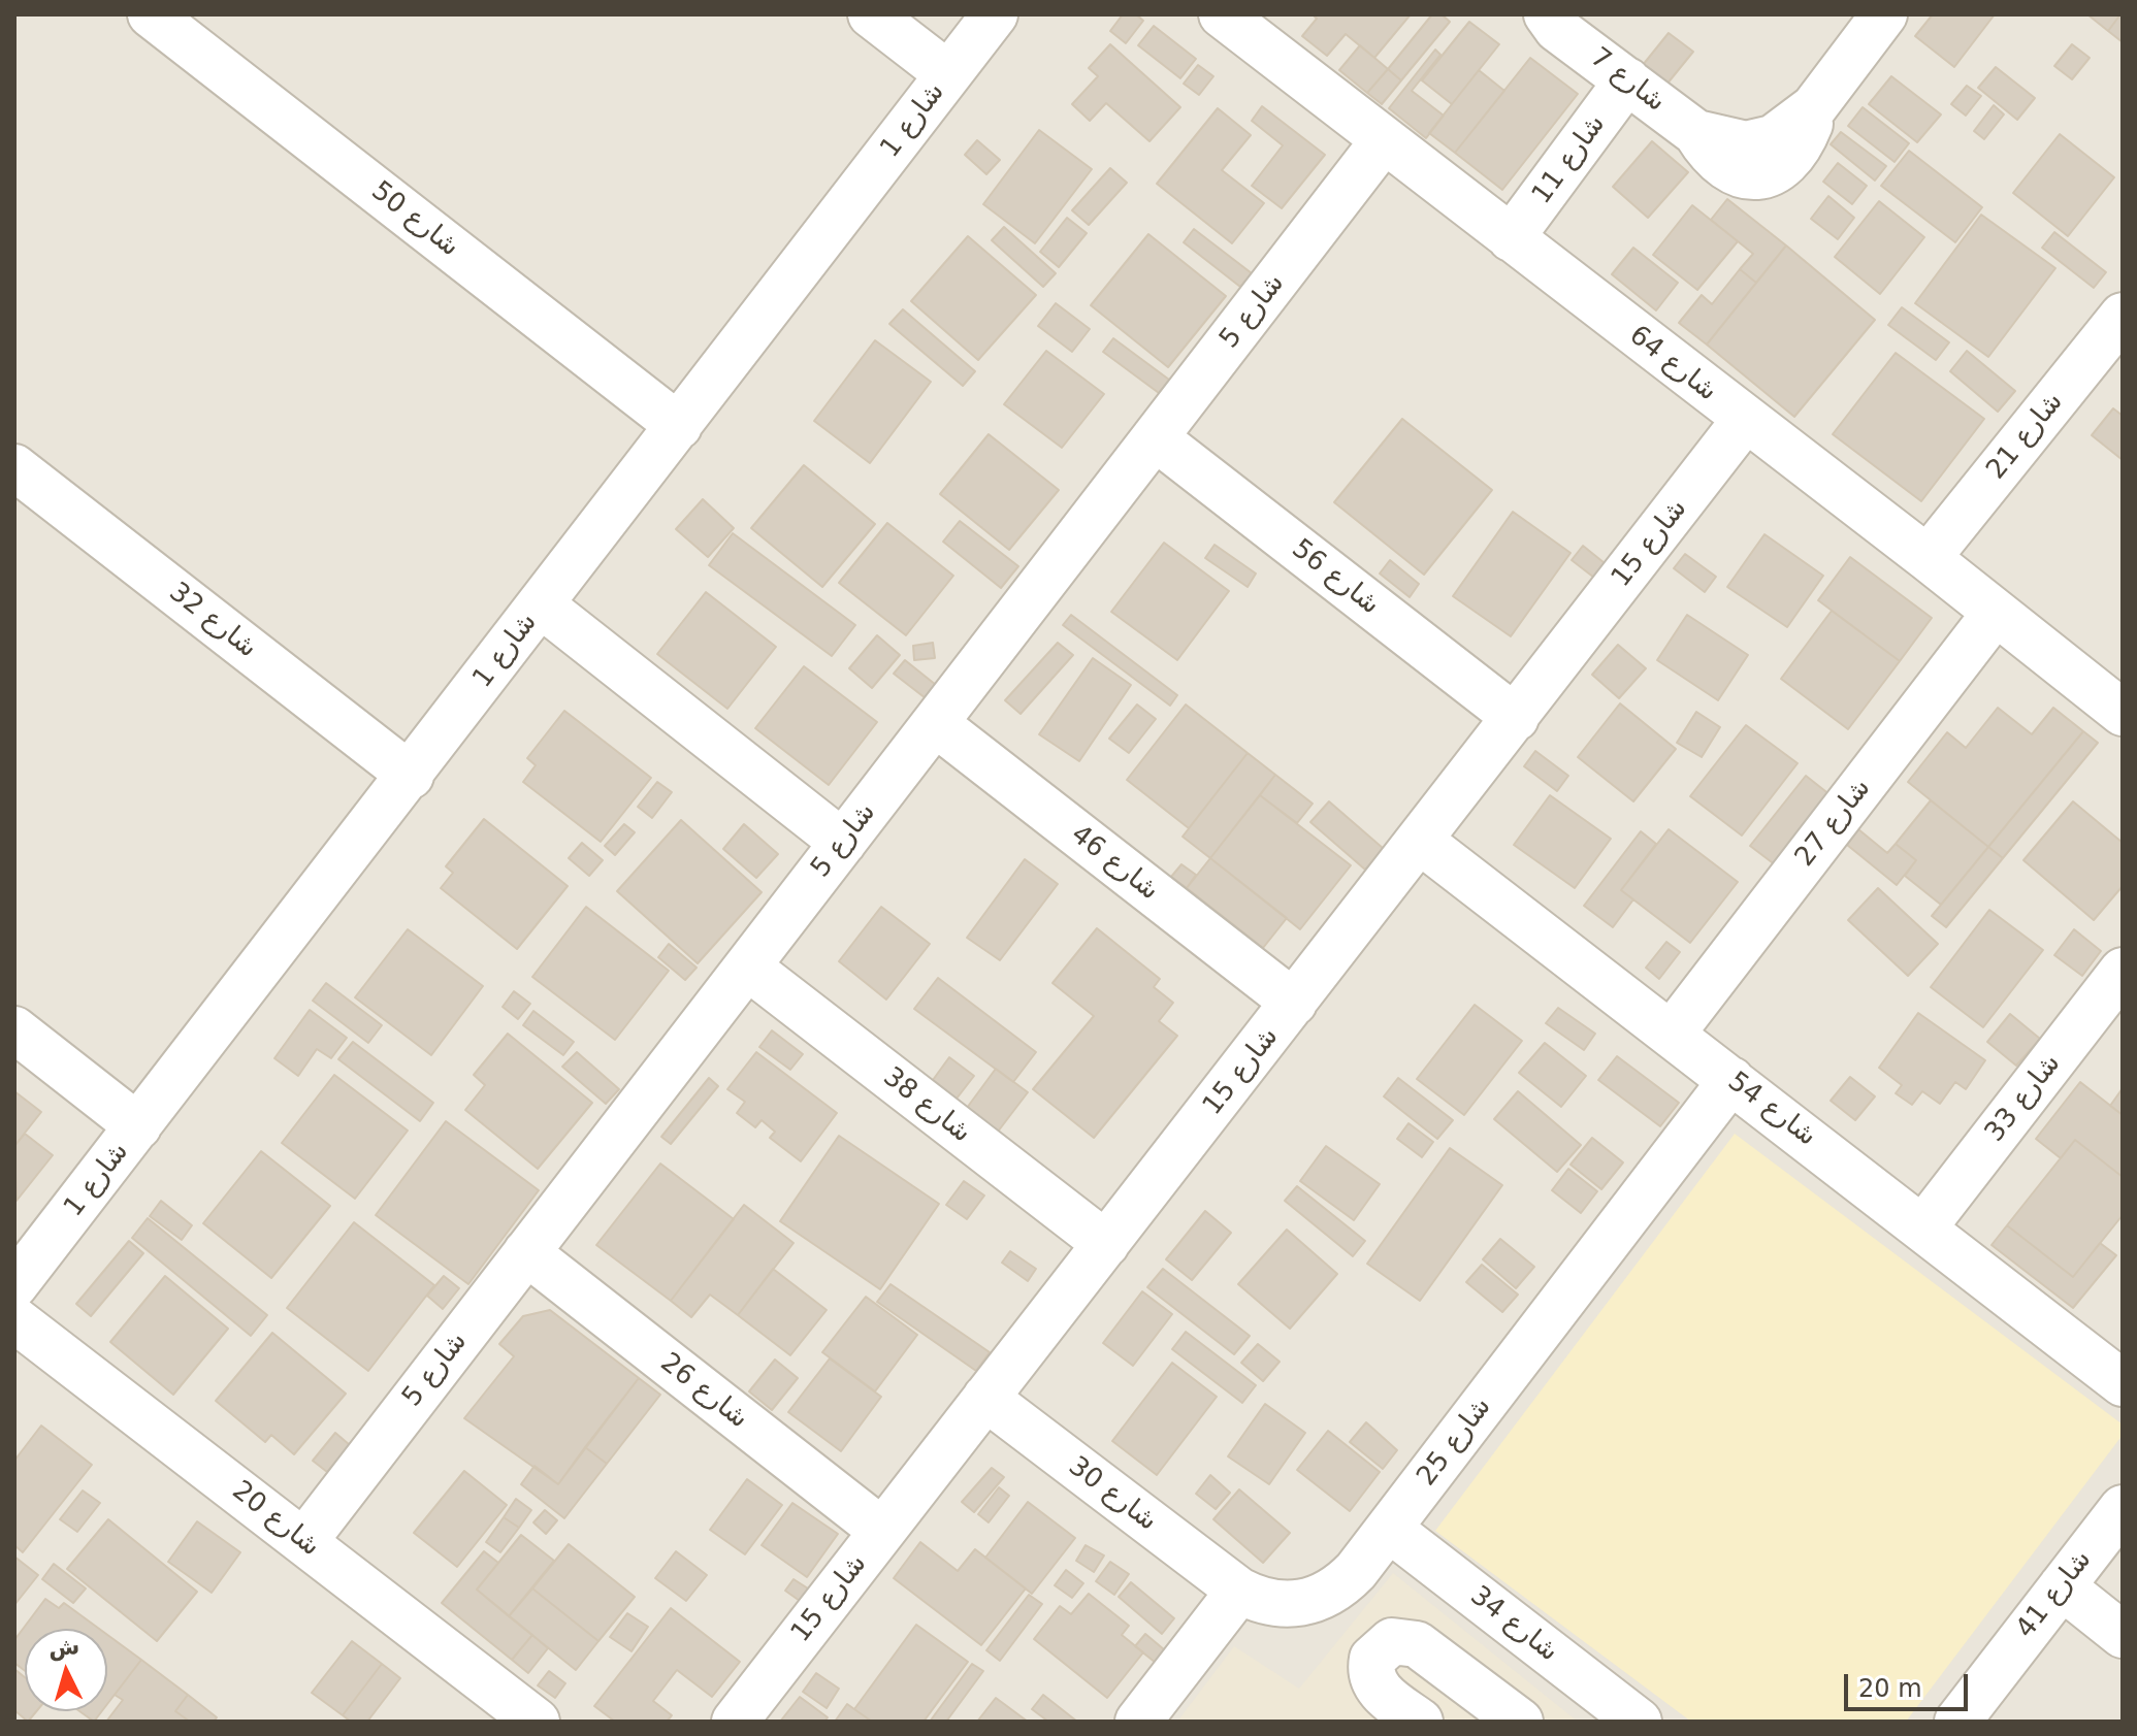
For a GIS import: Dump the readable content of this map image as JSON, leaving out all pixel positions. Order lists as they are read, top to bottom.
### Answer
{
  "streets": {
    "street": [
      "شارع 7",
      "شارع 1",
      "شارع 11",
      "شارع 50",
      "شارع 5",
      "شارع 64",
      "شارع 21",
      "شارع 15",
      "شارع 56",
      "شارع 32",
      "شارع 27",
      "شارع 46",
      "شارع 33",
      "شارع 38",
      "شارع 54",
      "شارع 26",
      "شارع 25",
      "شارع 30",
      "شارع 20",
      "شارع 41",
      "شارع 34"
    ]
  },
  "crossings": [
    ["شارع 7", "شارع 11"],
    ["شارع 1", "شارع 50"],
    ["شارع 1", "شارع 32"],
    ["شارع 11", "شارع 64"],
    ["شارع 5", "شارع 64"],
    ["شارع 5", "شارع 56"],
    ["شارع 5", "شارع 46"],
    ["شارع 5", "شارع 38"],
    ["شارع 5", "شارع 26"],
    ["شارع 5", "شارع 20"],
    ["شارع 64", "شارع 21"],
    ["شارع 64", "شارع 15"],
    ["شارع 64", "شارع 27"],
    ["شارع 15", "شارع 56"],
    ["شارع 15", "شارع 46"],
    ["شارع 15", "شارع 38"],
    ["شارع 15", "شارع 54"],
    ["شارع 15", "شارع 26"],
    ["شارع 15", "شارع 30"],
    ["شارع 27", "شارع 54"],
    ["شارع 33", "شارع 54"],
    ["شارع 54", "شارع 25"],
    ["شارع 25", "شارع 30"],
    ["شارع 25", "شارع 34"]
  ],
  "scale_bar": "20 m",
  "north": "top"
}
